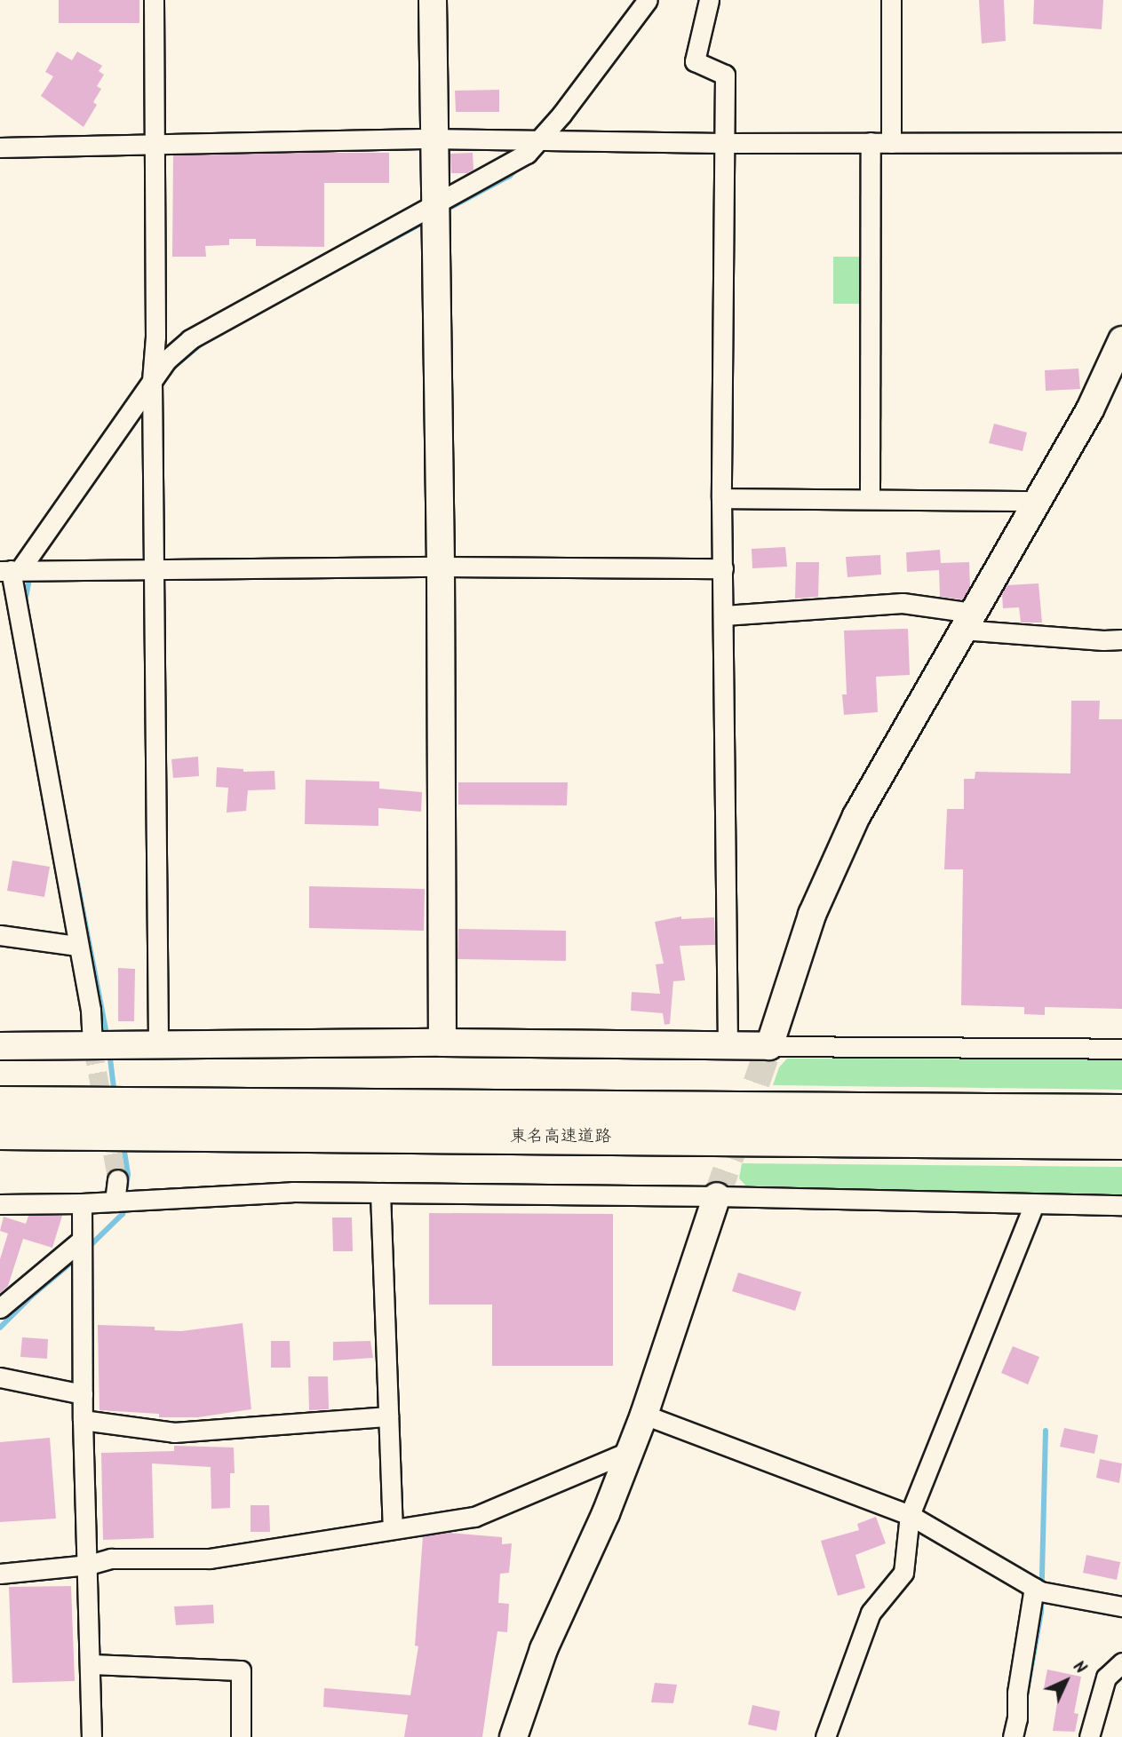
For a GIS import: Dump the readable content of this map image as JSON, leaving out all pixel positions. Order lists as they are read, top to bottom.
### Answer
{
  "streets": {
    "highway": ["東名高速道路"]
  },
  "north": "top right"
}
